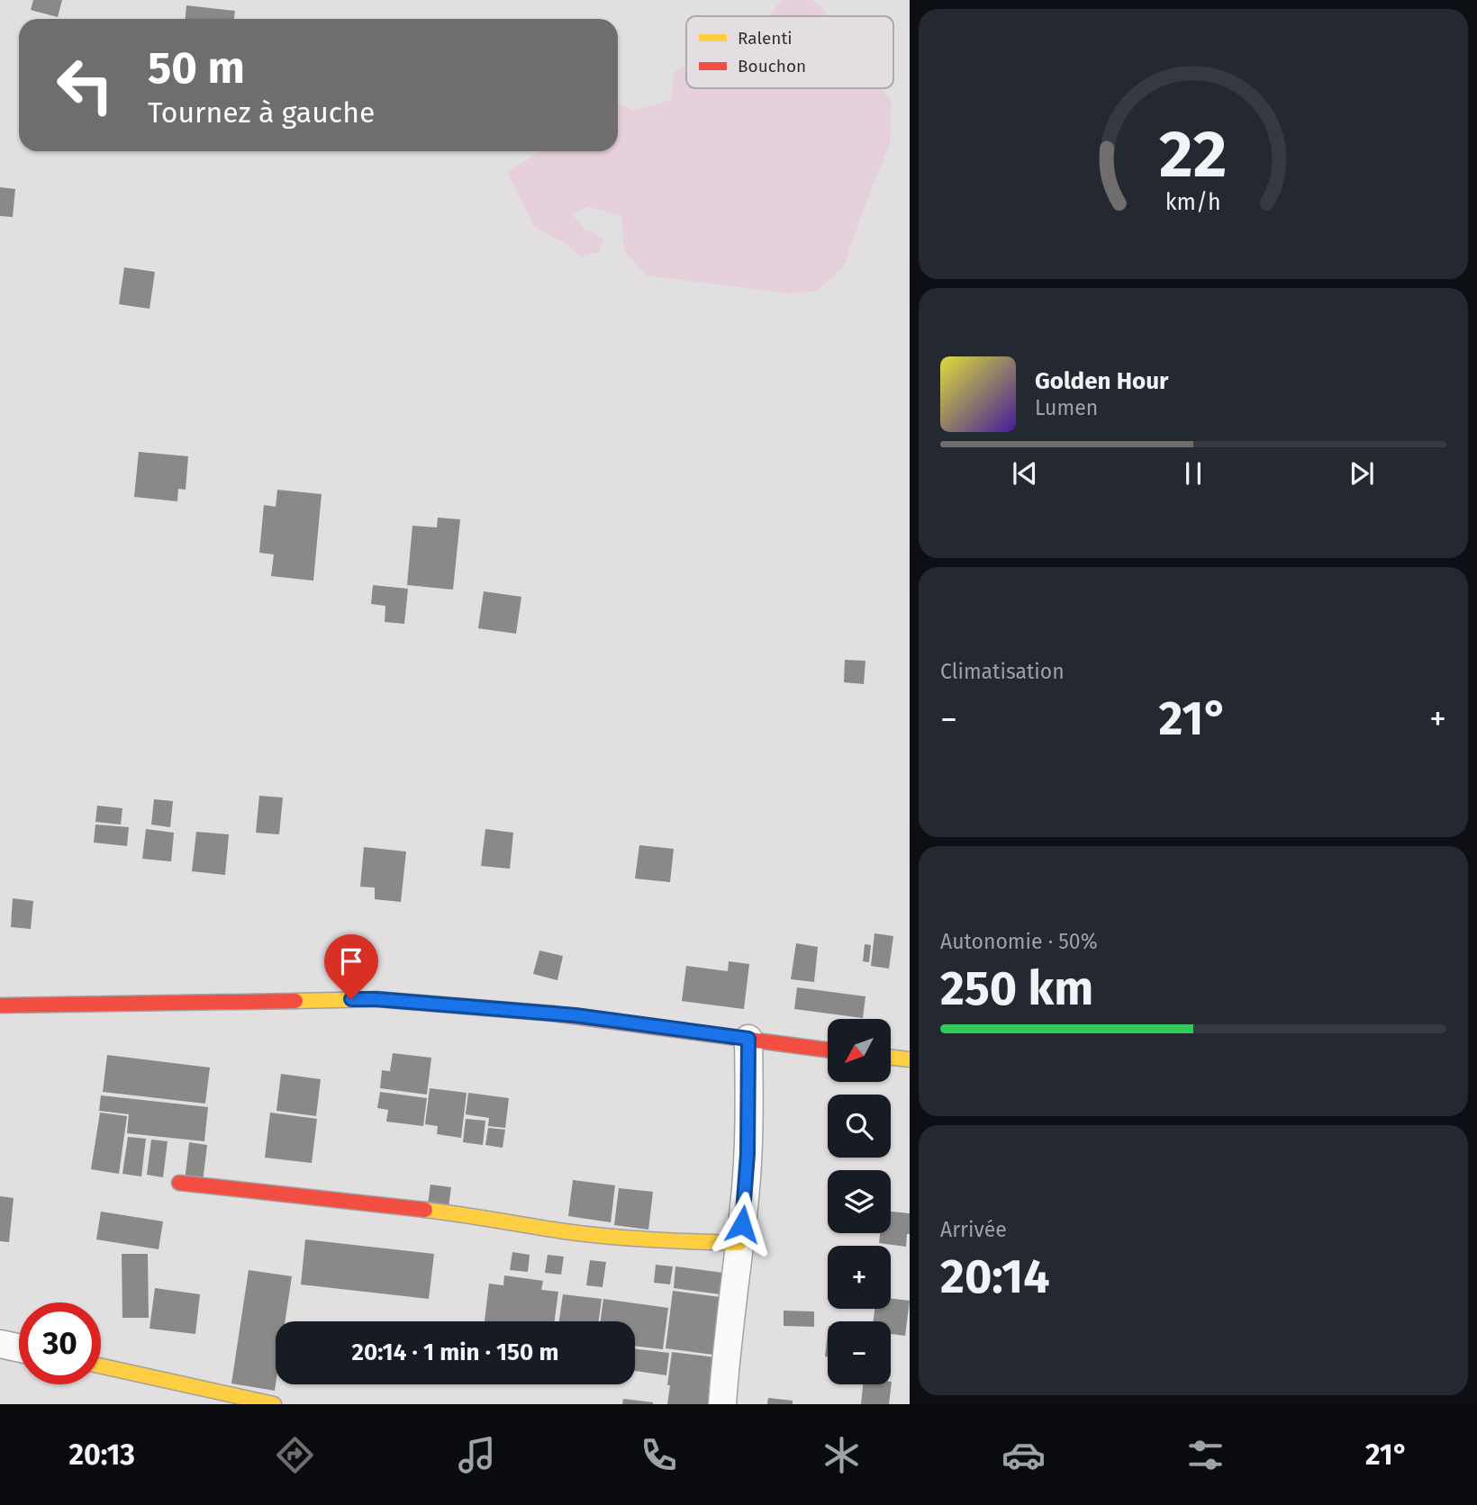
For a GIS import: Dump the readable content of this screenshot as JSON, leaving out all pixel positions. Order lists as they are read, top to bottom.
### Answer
{
  "legend": ["Ralenti", "Bouchon"],
  "north": "bottom left",
  "page": {
    "turn": ["50 m", "Tournez à gauche"],
    "song": ["Golden Hour", "Lumen"],
    "tile": [
      "Climatisation",
      ["Autonomie · 50%", "250 km"],
      ["Arrivée", "20:14"]
    ],
    "heat": ["−", "21°", "+"],
    "map_buttons": ["+", "−"],
    "limit": "30",
    "trip": "20:14 · 1 min · 150 m",
    "tabs": ["20:13", "21°"],
    "gauge": ["22", "km/h"]
  }
}
